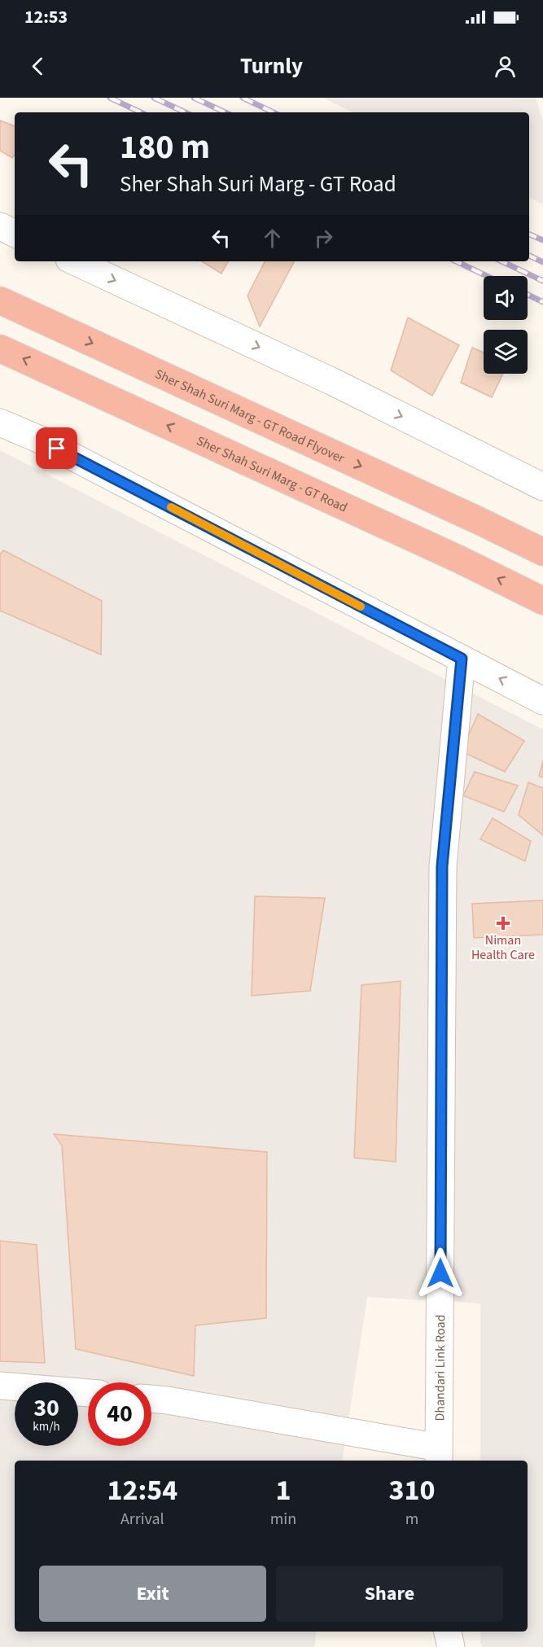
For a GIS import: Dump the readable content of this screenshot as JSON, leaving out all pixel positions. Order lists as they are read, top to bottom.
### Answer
{
  "streets": {
    "highway": ["Sher Shah Suri Marg - GT Road Flyover", "Sher Shah Suri Marg - GT Road"],
    "street": ["Dhandari Link Road"]
  },
  "one_way": ["Sher Shah Suri Marg - GT Road Flyover", "Sher Shah Suri Marg - GT Road"],
  "places": {
    "health": ["Niman Health Care"]
  },
  "page": {
    "status": "12:53",
    "header": "Turnly",
    "turn": ["180 m", "Sher Shah Suri Marg - GT Road"],
    "speed": "30 km/h",
    "limit": "40",
    "eta": [
      "12:54",
      "Arrival",
      "1",
      "min",
      "310",
      "m"
    ],
    "buttons": ["Exit", "Share"]
  }
}
